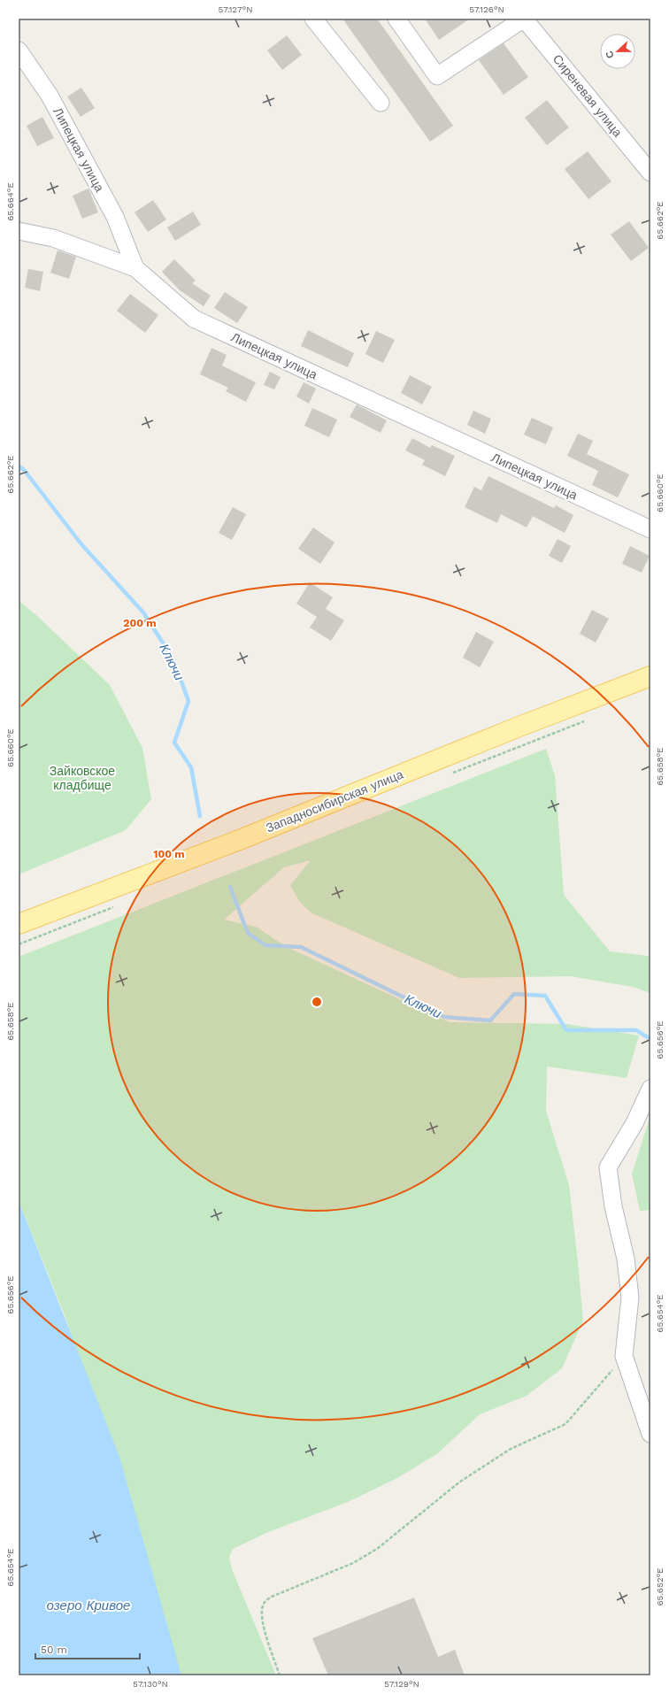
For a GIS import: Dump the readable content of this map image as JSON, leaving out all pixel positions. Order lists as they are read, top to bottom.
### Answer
{
  "streets": {
    "main road": ["Западносибирская улица"],
    "street": ["Сиреневая улица", "Липецкая улица"]
  },
  "water": ["Ключи", "озеро Кривое"],
  "parks": ["Зайковское кладбище"],
  "scale_bar": "50 m",
  "north": "left",
  "coordinates": [
    "57.127°N",
    "57.126°N",
    "65.664°E",
    "65.662°E",
    "65.660°E",
    "65.658°E",
    "65.656°E",
    "65.654°E",
    "65.652°E",
    "57.130°N",
    "57.129°N"
  ],
  "rings": ["200 m", "100 m"]
}
